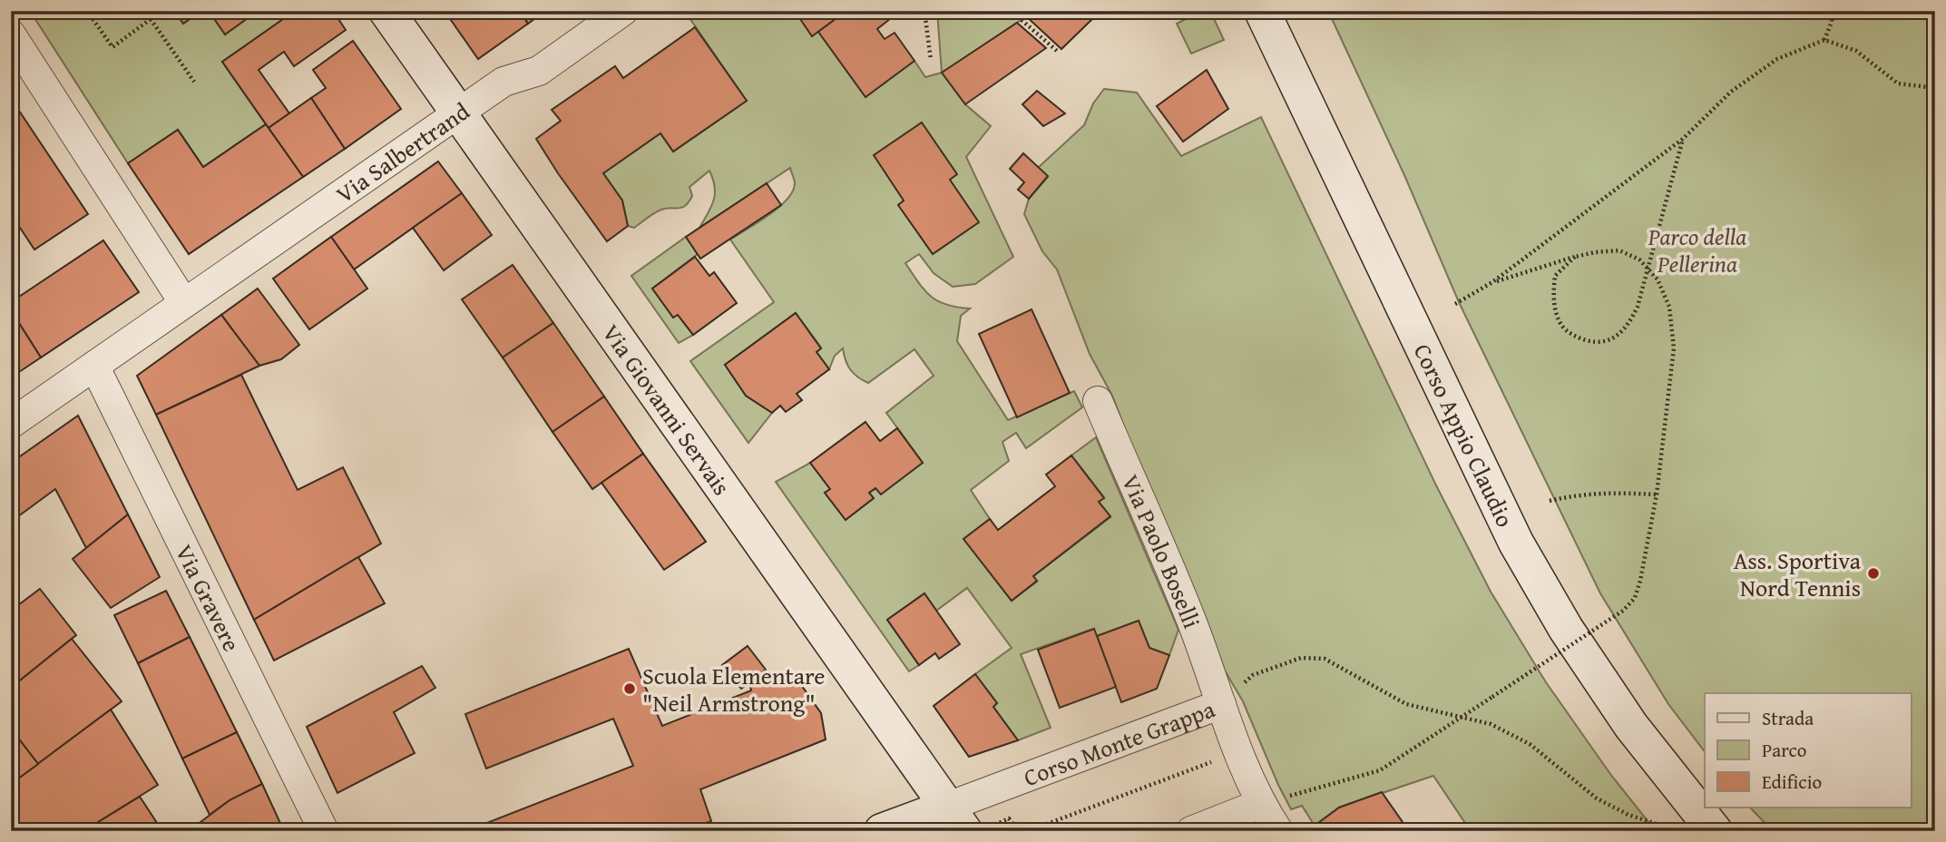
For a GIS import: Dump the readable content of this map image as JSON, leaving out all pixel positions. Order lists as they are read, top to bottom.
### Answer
{
  "streets": {
    "street": [
      "Via Salbertrand",
      "Via Giovanni Servais",
      "Corso Appio Claudio",
      "Via Paolo Boselli",
      "Via Gravere",
      "Corso Monte Grappa"
    ]
  },
  "crossings": [
    ["Via Salbertrand", "Via Giovanni Servais"],
    ["Via Salbertrand", "Via Gravere"],
    ["Via Giovanni Servais", "Corso Monte Grappa"],
    ["Via Paolo Boselli", "Corso Monte Grappa"]
  ],
  "parks": ["Parco della Pellerina"],
  "places": ["Ass. Sportiva Nord Tennis", "Scuola Elementare \"Neil Armstrong\""],
  "legend": ["Strada", "Parco", "Edificio"]
}
